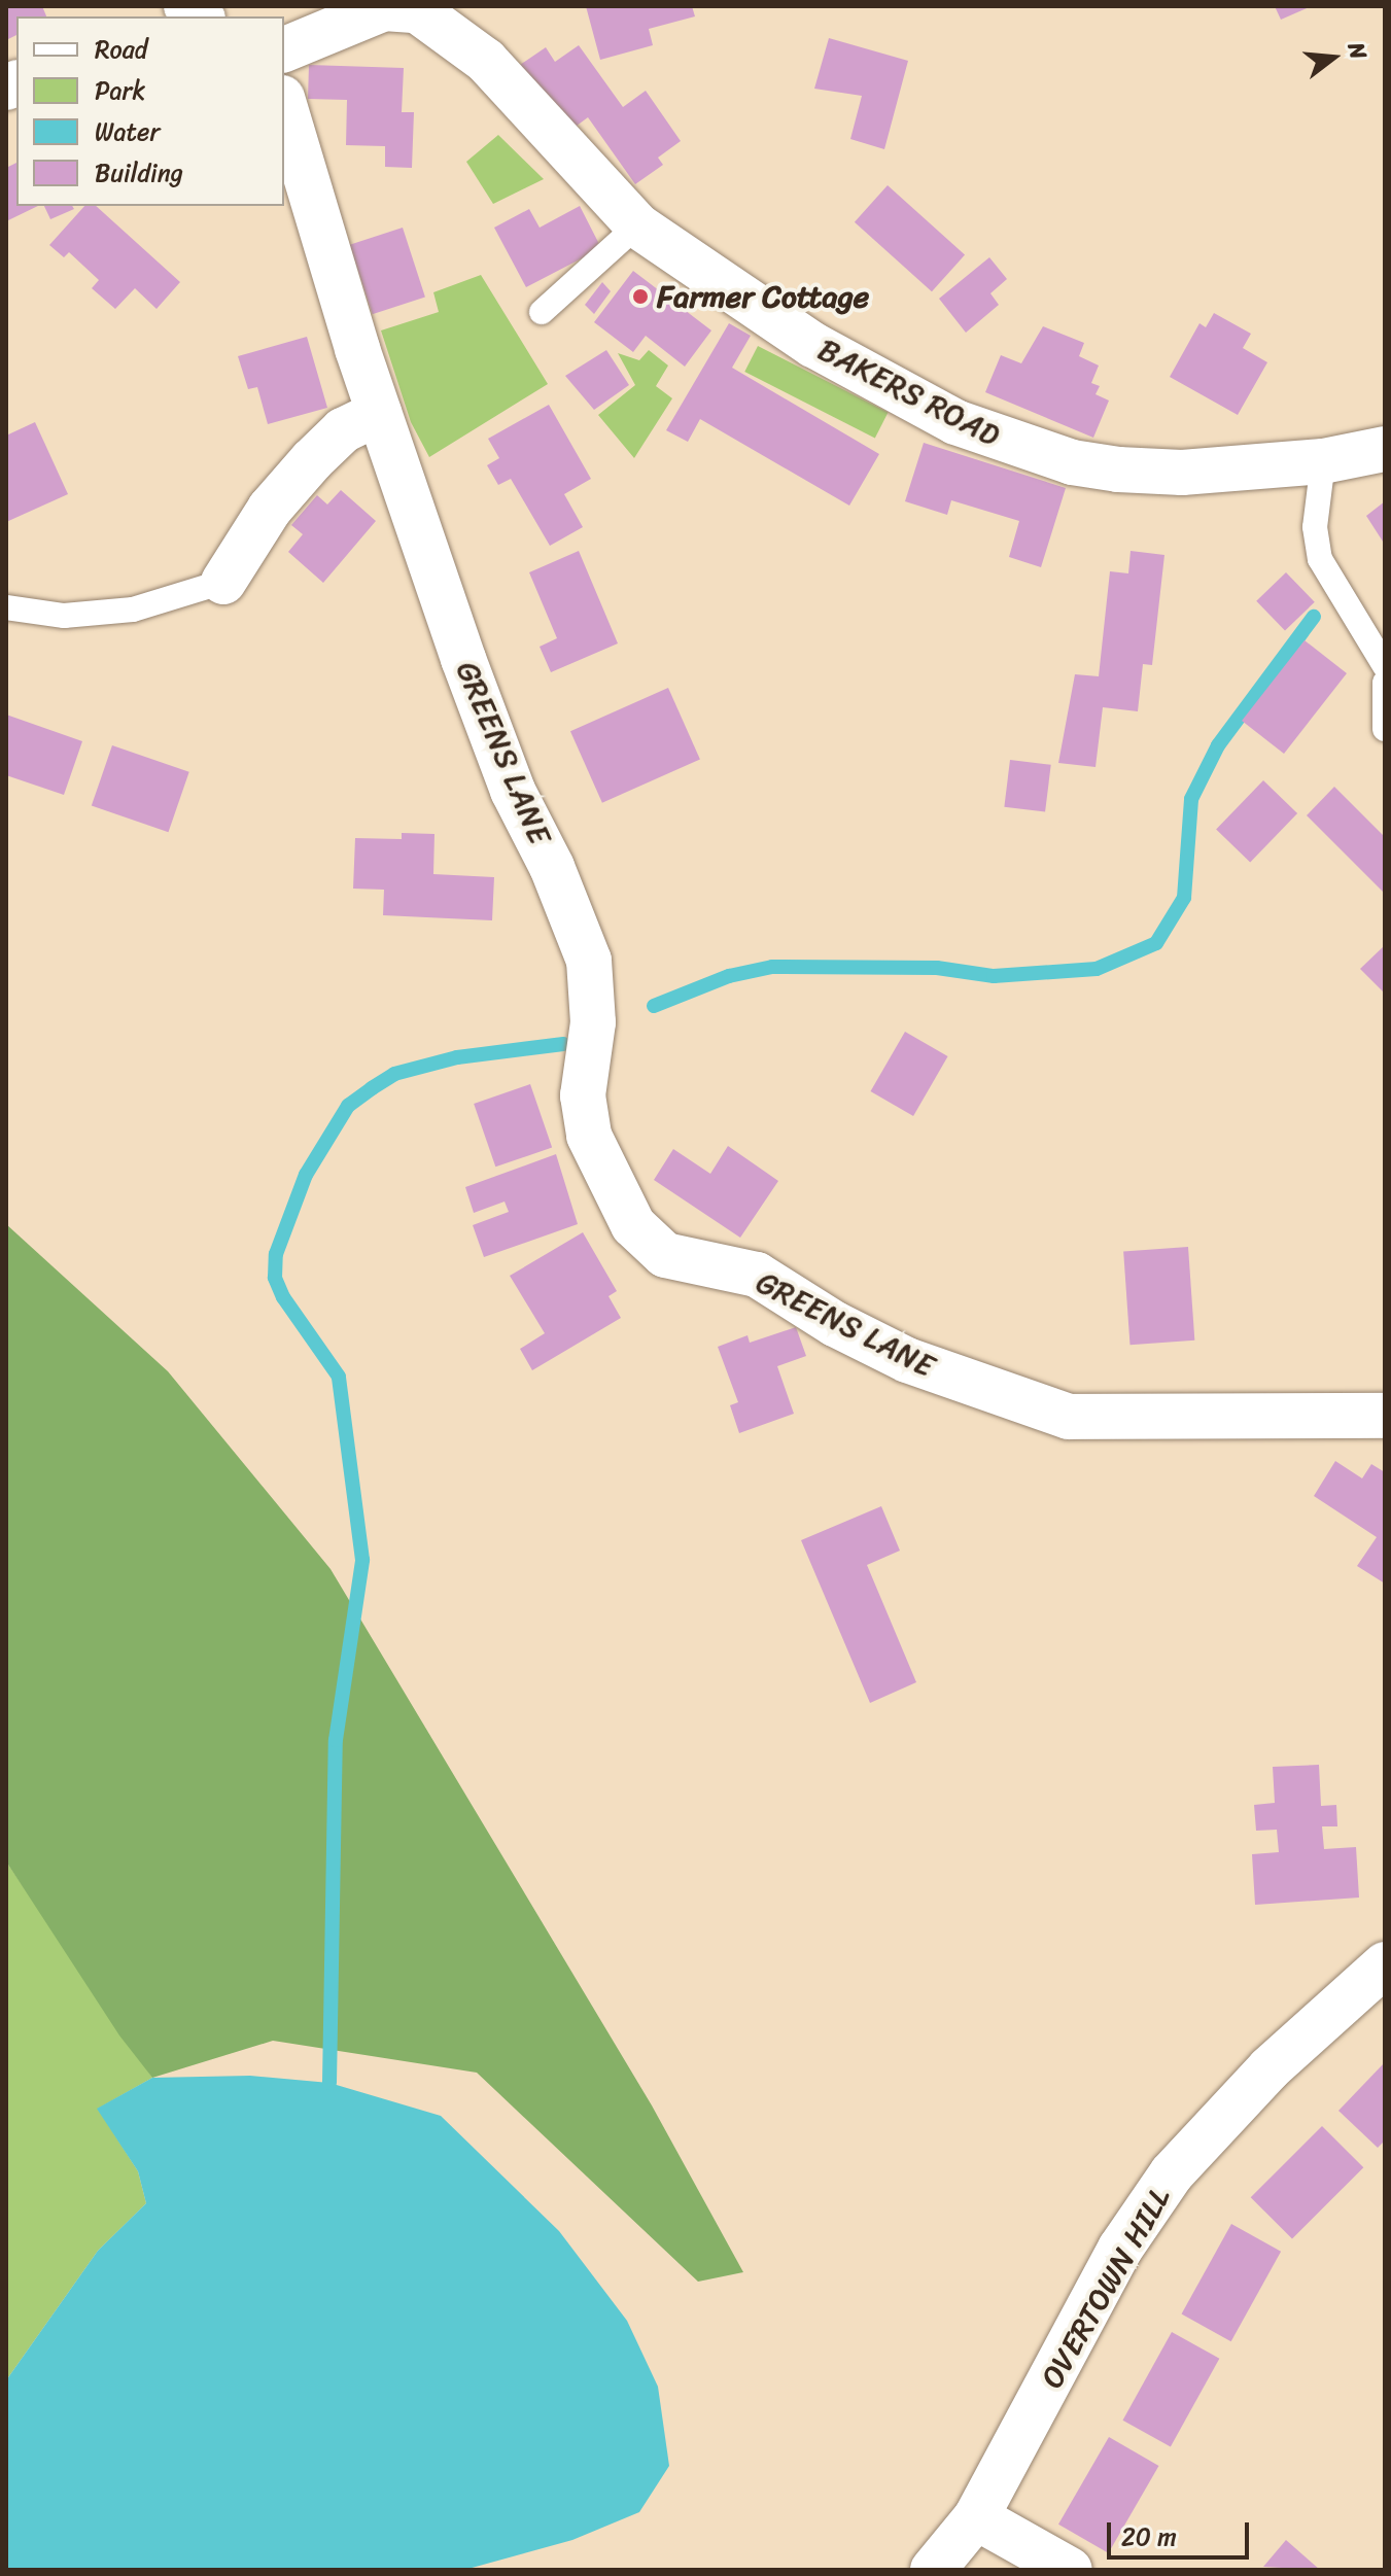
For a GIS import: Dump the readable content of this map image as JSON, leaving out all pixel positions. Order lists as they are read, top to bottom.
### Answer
{
  "streets": {
    "street": ["BAKERS ROAD", "GREENS LANE", "OVERTOWN HILL"]
  },
  "places": ["Farmer Cottage"],
  "legend": [
    "Road",
    "Park",
    "Water",
    "Building"
  ],
  "scale_bar": "20 m",
  "north": "right"
}
